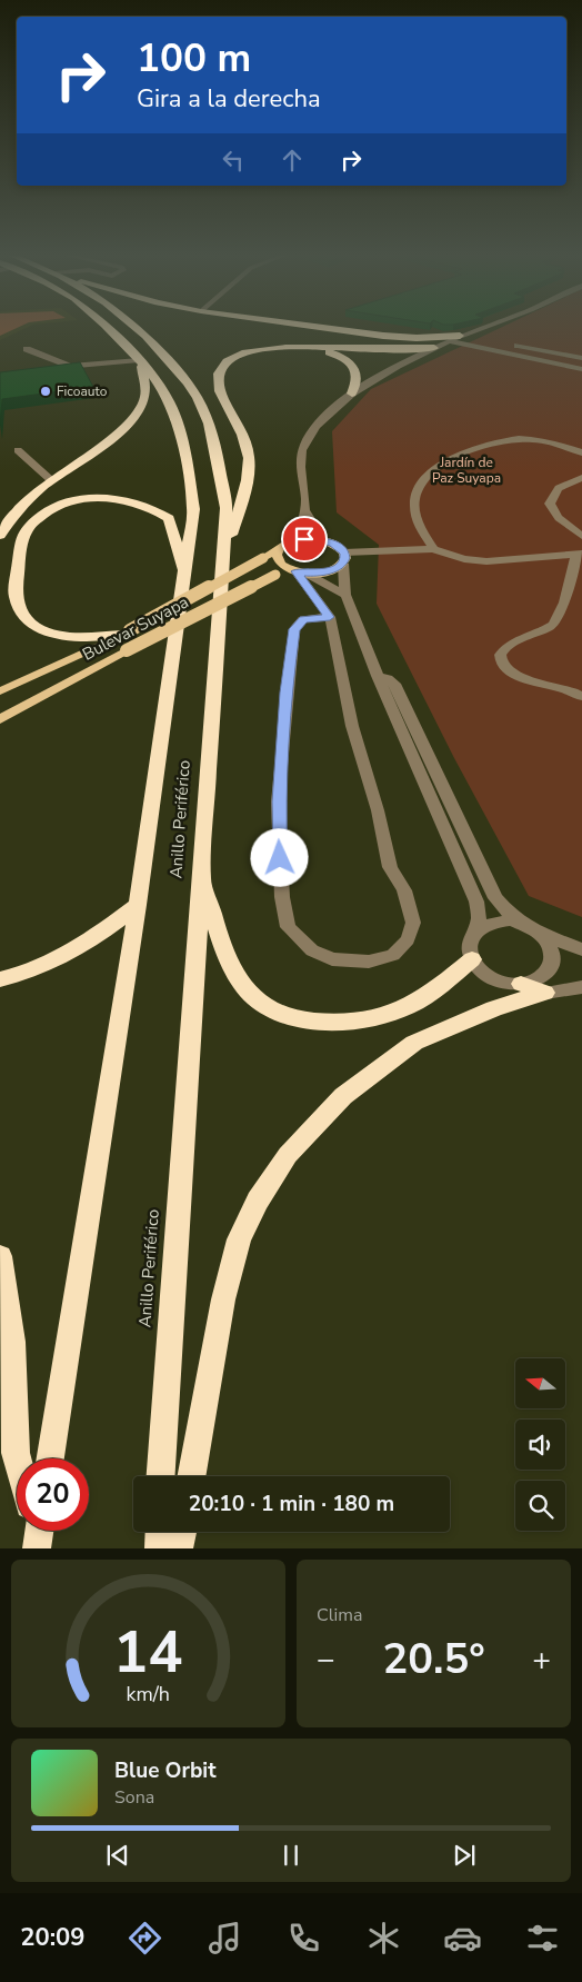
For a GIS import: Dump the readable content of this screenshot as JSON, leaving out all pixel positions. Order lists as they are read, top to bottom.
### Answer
{
  "streets": {
    "highway": ["Anillo Periférico"],
    "main road": ["Bulevar Suyapa"]
  },
  "parks": ["Jardín de Paz Suyapa"],
  "places": ["Ficoauto"],
  "north": "left",
  "page": {
    "turn": ["100 m", "Gira a la derecha"],
    "limit": "20",
    "trip": "20:10 · 1 min · 180 m",
    "tile": "Clima",
    "heat": ["−", "20.5°", "+"],
    "song": ["Blue Orbit", "Sona"],
    "tabs": "20:09",
    "gauge": ["14", "km/h"]
  }
}
